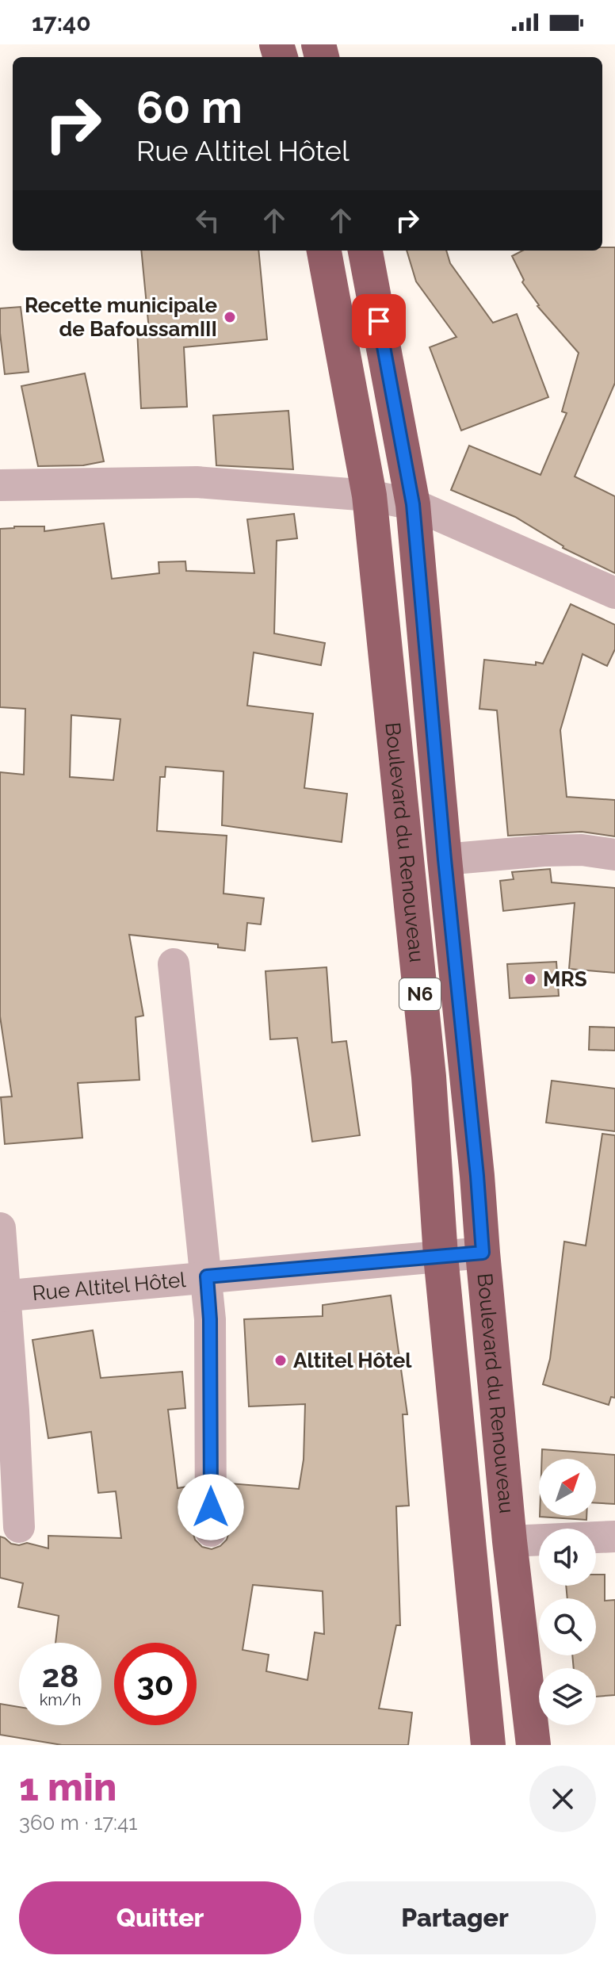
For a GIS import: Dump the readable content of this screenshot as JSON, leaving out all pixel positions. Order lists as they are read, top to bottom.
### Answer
{
  "streets": {
    "highway": ["Boulevard du Renouveau", "N6"],
    "street": ["Rue Altitel Hôtel"]
  },
  "crossings": [
    ["Boulevard du Renouveau", "Rue Altitel Hôtel"]
  ],
  "places": ["Recette municipale de BafoussamIII", "MRS", "Altitel Hôtel"],
  "north": "top right",
  "page": {
    "status": "17:40",
    "turn": ["60 m", "Rue Altitel Hôtel"],
    "speed": "28 km/h",
    "limit": "30",
    "heading": ["1 min", "360 m · 17:41"],
    "buttons": ["Quitter", "Partager"]
  }
}
